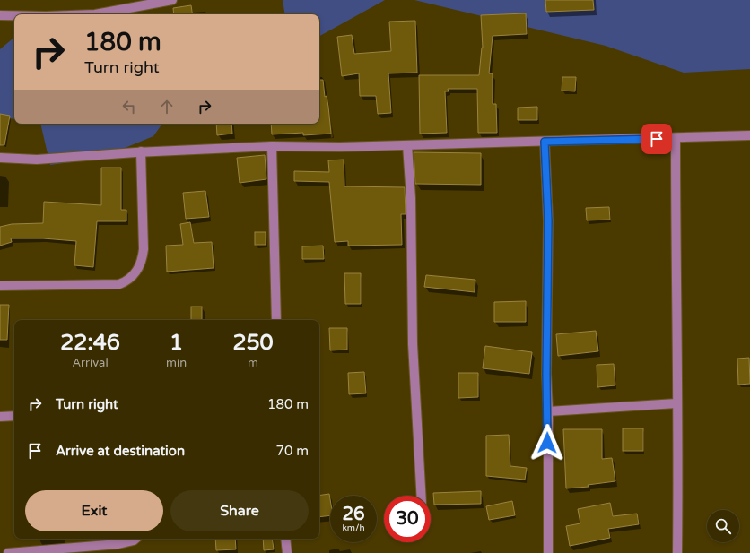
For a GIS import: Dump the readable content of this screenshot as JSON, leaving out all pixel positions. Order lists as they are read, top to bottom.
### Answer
{
  "page": {
    "turn": ["180 m", "Turn right"],
    "eta": [
      "22:46",
      "Arrival",
      "1",
      "min",
      "250",
      "m"
    ],
    "list": [
      {
        "name": "Turn right",
        "value": "180 m"
      },
      {
        "name": "Arrive at destination",
        "value": "70 m"
      }
    ],
    "buttons": ["Exit", "Share"],
    "speed": "26 km/h",
    "limit": "30"
  }
}
